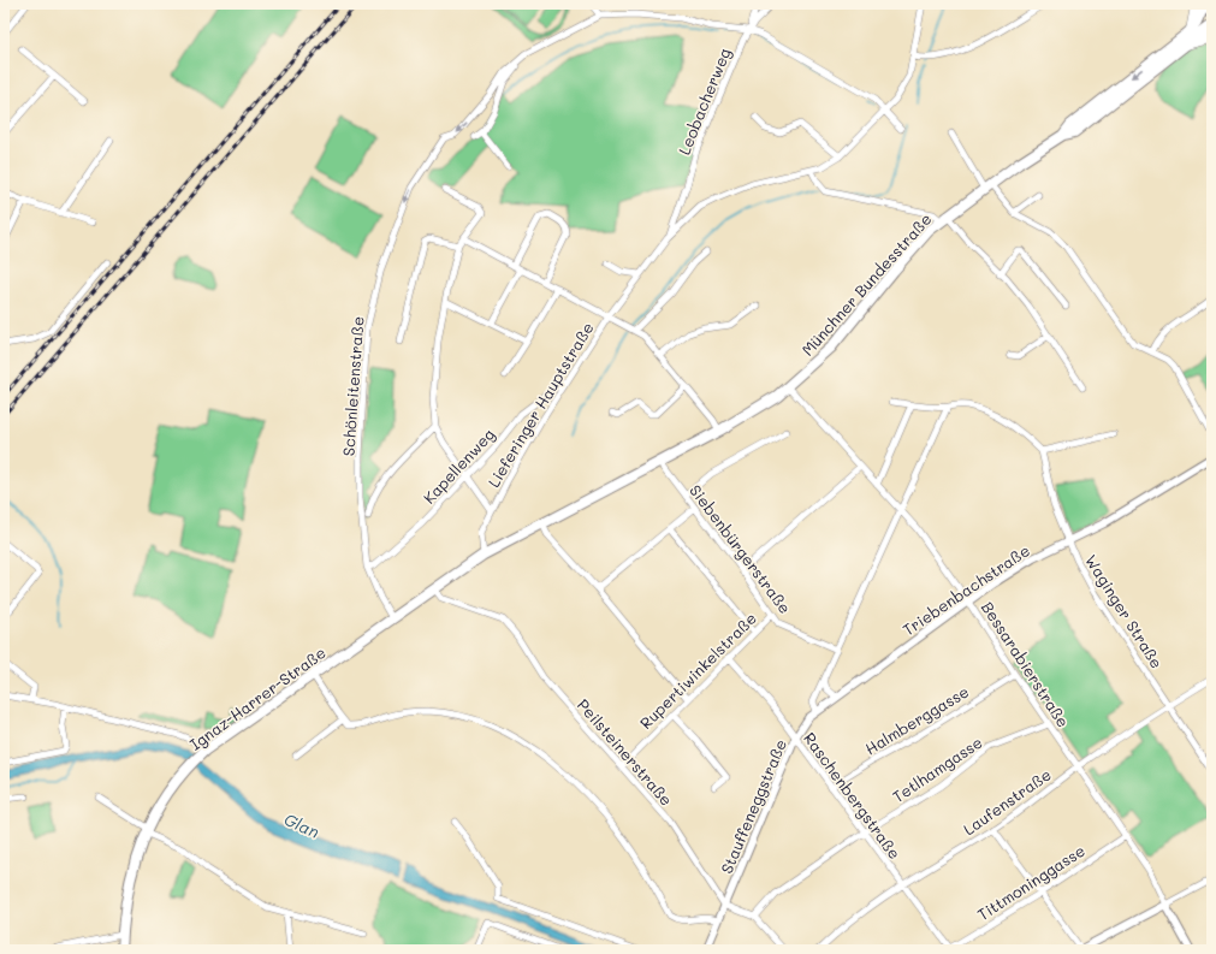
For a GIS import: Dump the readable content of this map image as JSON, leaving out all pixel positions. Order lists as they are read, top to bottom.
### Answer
{
  "streets": {
    "main road": ["Münchner Bundesstraße", "Ignaz-Harrer-Straße"],
    "street": [
      "Leobacherweg",
      "Schönleitenstraße",
      "Lieferinger Hauptstraße",
      "Kapellenweg",
      "Siebenbürgerstraße",
      "Triebenbachstraße",
      "Waginger Straße",
      "Bessarabierstraße",
      "Rupertiwinkelstraße",
      "Halmberggasse",
      "Peilsteinerstraße",
      "Tetlhamgasse",
      "Raschenbergstraße",
      "Laufenstraße",
      "Stauffeneggstraße",
      "Tittmoninggasse"
    ]
  },
  "crossings": [
    ["Leobacherweg", "Lieferinger Hauptstraße"],
    ["Münchner Bundesstraße", "Lieferinger Hauptstraße"],
    ["Münchner Bundesstraße", "Siebenbürgerstraße"],
    ["Münchner Bundesstraße", "Bessarabierstraße"],
    ["Münchner Bundesstraße", "Ignaz-Harrer-Straße"],
    ["Schönleitenstraße", "Kapellenweg"],
    ["Schönleitenstraße", "Ignaz-Harrer-Straße"],
    ["Lieferinger Hauptstraße", "Kapellenweg"],
    ["Lieferinger Hauptstraße", "Ignaz-Harrer-Straße"],
    ["Siebenbürgerstraße", "Rupertiwinkelstraße"],
    ["Triebenbachstraße", "Waginger Straße"],
    ["Triebenbachstraße", "Bessarabierstraße"],
    ["Triebenbachstraße", "Stauffeneggstraße"],
    ["Waginger Straße", "Laufenstraße"],
    ["Bessarabierstraße", "Halmberggasse"],
    ["Bessarabierstraße", "Tetlhamgasse"],
    ["Bessarabierstraße", "Laufenstraße"],
    ["Bessarabierstraße", "Tittmoninggasse"],
    ["Rupertiwinkelstraße", "Peilsteinerstraße"],
    ["Rupertiwinkelstraße", "Raschenbergstraße"],
    ["Ignaz-Harrer-Straße", "Peilsteinerstraße"],
    ["Halmberggasse", "Raschenbergstraße"],
    ["Peilsteinerstraße", "Stauffeneggstraße"],
    ["Tetlhamgasse", "Raschenbergstraße"],
    ["Raschenbergstraße", "Laufenstraße"],
    ["Raschenbergstraße", "Stauffeneggstraße"],
    ["Raschenbergstraße", "Tittmoninggasse"]
  ],
  "water": ["Glan"]
}
